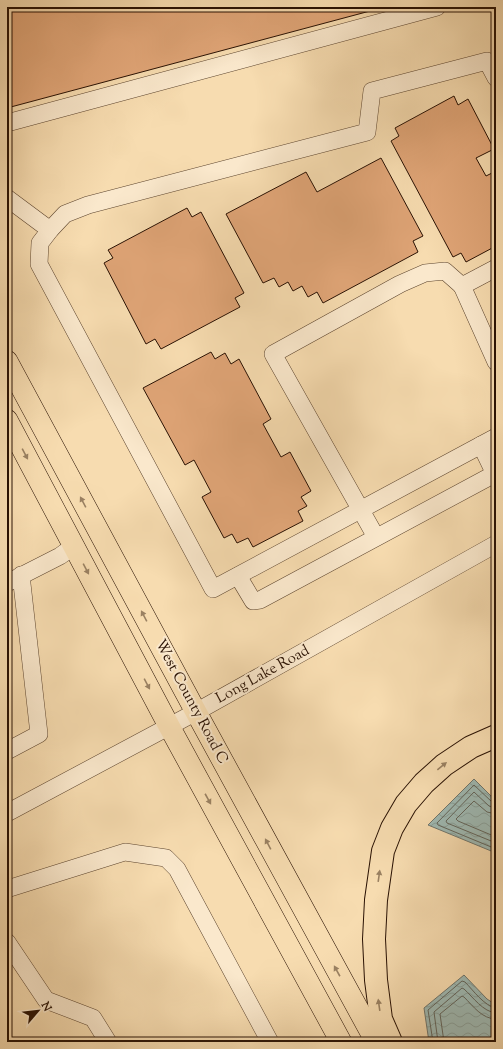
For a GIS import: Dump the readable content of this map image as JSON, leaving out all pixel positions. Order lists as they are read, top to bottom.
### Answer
{
  "streets": {
    "main road": ["West County Road C"],
    "street": ["Long Lake Road"]
  },
  "crossings": [
    ["Long Lake Road", "West County Road C"]
  ],
  "north": "top right"
}
